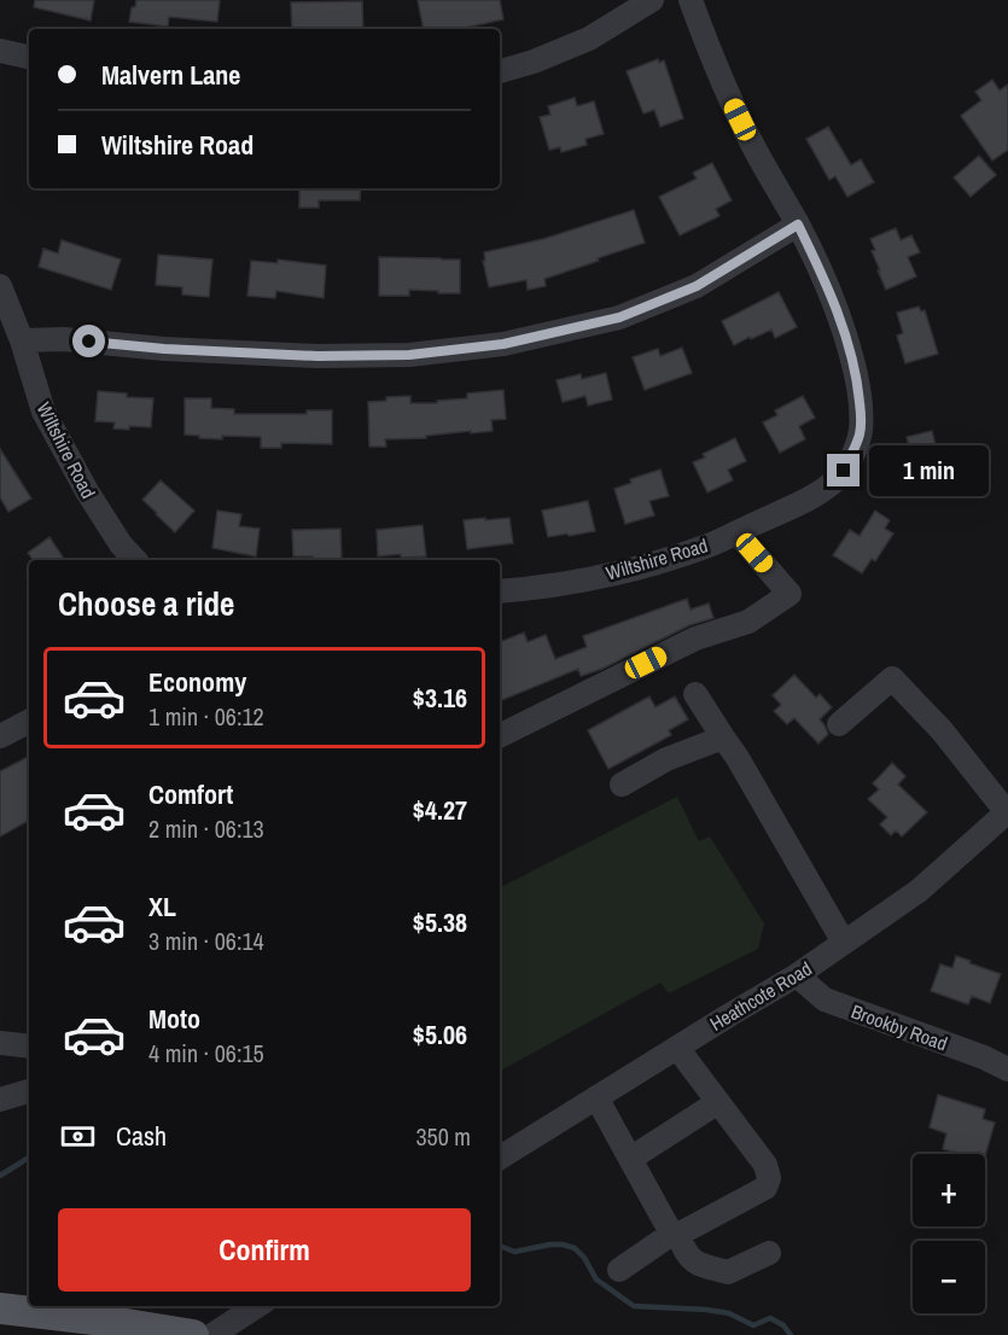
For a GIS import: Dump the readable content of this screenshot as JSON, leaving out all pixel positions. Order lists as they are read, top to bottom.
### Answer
{
  "streets": {
    "street": ["Wiltshire Road", "Heathcote Road", "Brookby Road"]
  },
  "crossings": [
    ["Heathcote Road", "Brookby Road"]
  ],
  "page": {
    "banner": ["Malvern Lane", "Wiltshire Road"],
    "bubble": "1 min",
    "heading": "Choose a ride",
    "list": [
      {
        "name": "Economy",
        "note": "1 min · 06:12",
        "value": "$3.16"
      },
      {
        "name": "Comfort",
        "note": "2 min · 06:13",
        "value": "$4.27"
      },
      {
        "name": "XL",
        "note": "3 min · 06:14",
        "value": "$5.38"
      },
      {
        "name": "Moto",
        "note": "4 min · 06:15",
        "value": "$5.06"
      }
    ],
    "pay": ["Cash", "350 m"],
    "map_buttons": ["+", "−"],
    "buttons": "Confirm"
  }
}
